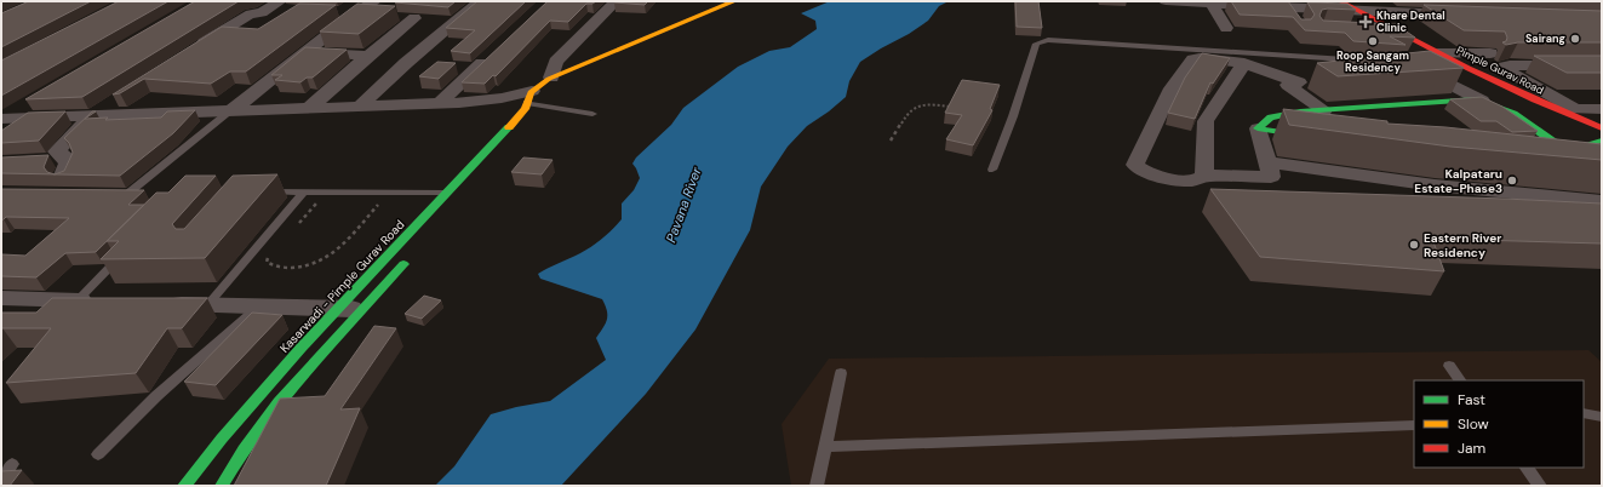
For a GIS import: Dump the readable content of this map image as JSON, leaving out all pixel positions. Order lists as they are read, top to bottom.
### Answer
{
  "streets": {
    "street": ["Pimple Gurav Road", "Kasarwadi - Pimple Gurav Road"]
  },
  "water": ["Pavana River"],
  "places": {
    "health": ["Khare Dental Clinic"],
    "other": [
      "Sairang",
      "Roop Sangam Residency",
      "Kalpataru Estate-Phase3",
      "Eastern River Residency"
    ]
  },
  "legend": ["Fast", "Slow", "Jam"]
}
